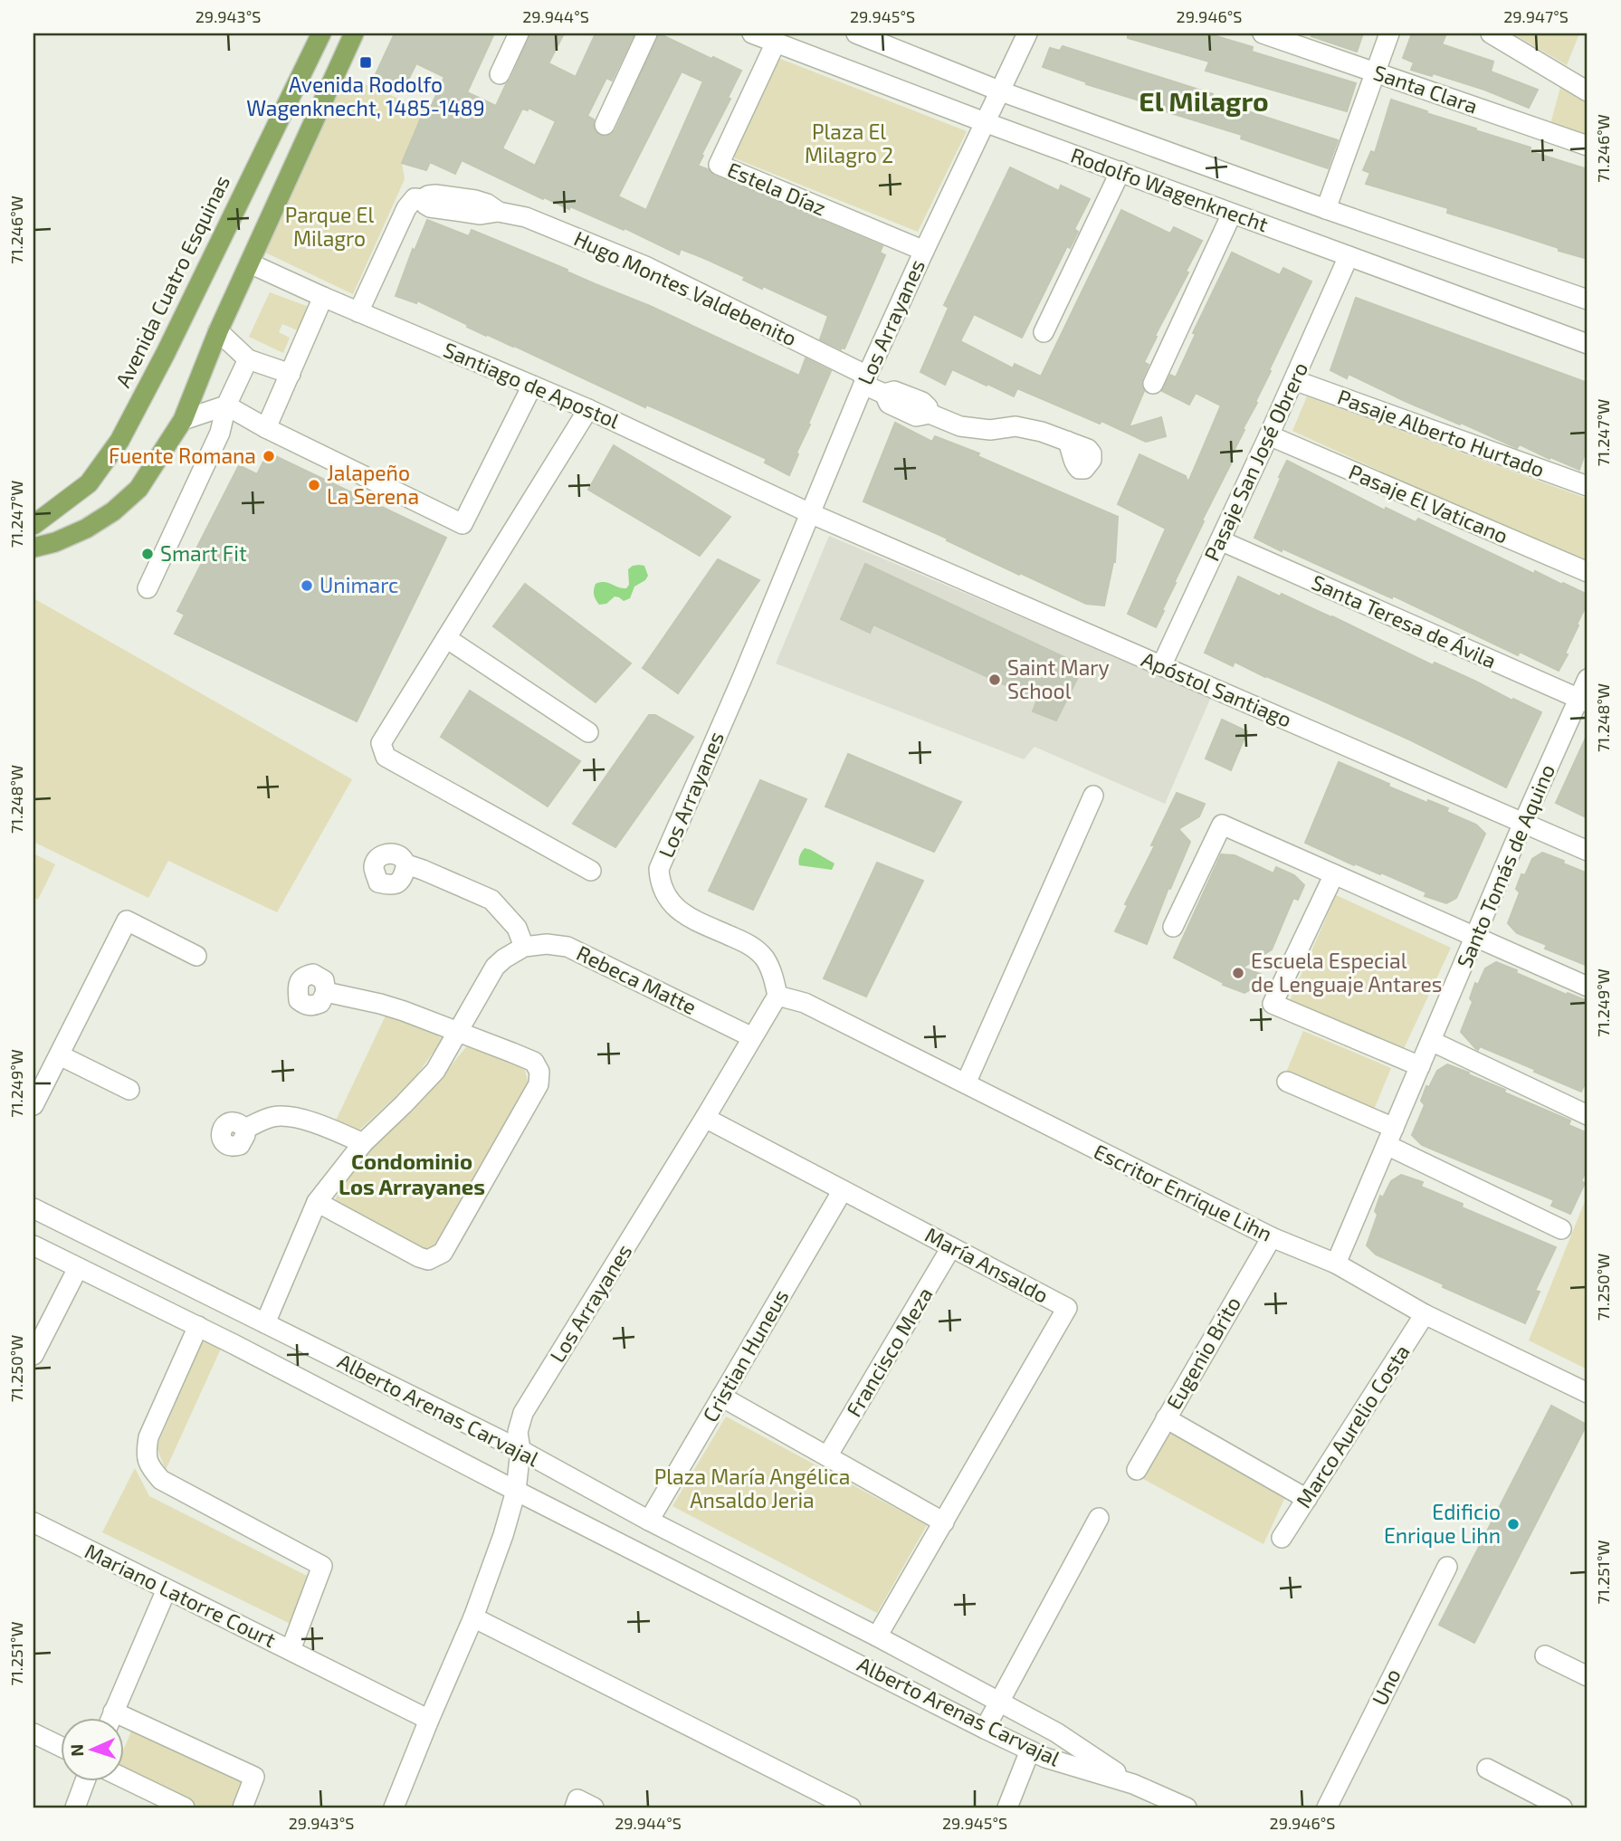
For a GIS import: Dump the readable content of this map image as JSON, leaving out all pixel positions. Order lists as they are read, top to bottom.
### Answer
{
  "streets": {
    "main road": ["Avenida Cuatro Esquinas"],
    "street": [
      "Santa Clara",
      "Estela Díaz",
      "Rodolfo Wagenknecht",
      "Hugo Montes Valdebenito",
      "Los Arrayanes",
      "Santiago de Apostol",
      "Pasaje Alberto Hurtado",
      "Pasaje San José Obrero",
      "Pasaje El Vaticano",
      "Santa Teresa de Ávila",
      "Apóstol Santiago",
      "Santo Tomás de Aquino",
      "Rebeca Matte",
      "Escritor Enrique Lihn",
      "María Ansaldo",
      "Francisco Meza",
      "Eugenio Brito",
      "Cristian Huneus",
      "Alberto Arenas Carvajal",
      "Marco Aurelio Costa",
      "Mariano Latorre Court",
      "Uno"
    ]
  },
  "crossings": [
    ["Estela Díaz", "Rodolfo Wagenknecht"],
    ["Estela Díaz", "Los Arrayanes"],
    ["Rodolfo Wagenknecht", "Los Arrayanes"],
    ["Rodolfo Wagenknecht", "Pasaje San José Obrero"],
    ["Hugo Montes Valdebenito", "Los Arrayanes"],
    ["Hugo Montes Valdebenito", "Santiago de Apostol"],
    ["Los Arrayanes", "Santiago de Apostol"],
    ["Los Arrayanes", "Apóstol Santiago"],
    ["Los Arrayanes", "Rebeca Matte"],
    ["Los Arrayanes", "Escritor Enrique Lihn"],
    ["Los Arrayanes", "María Ansaldo"],
    ["Los Arrayanes", "Alberto Arenas Carvajal"],
    ["Los Arrayanes", "Mariano Latorre Court"],
    ["Santiago de Apostol", "Apóstol Santiago"],
    ["Pasaje Alberto Hurtado", "Pasaje San José Obrero"],
    ["Pasaje San José Obrero", "Pasaje El Vaticano"],
    ["Pasaje San José Obrero", "Santa Teresa de Ávila"],
    ["Pasaje San José Obrero", "Apóstol Santiago"],
    ["Santa Teresa de Ávila", "Santo Tomás de Aquino"],
    ["Apóstol Santiago", "Santo Tomás de Aquino"],
    ["Santo Tomás de Aquino", "Escritor Enrique Lihn"],
    ["Rebeca Matte", "Alberto Arenas Carvajal"],
    ["Escritor Enrique Lihn", "Eugenio Brito"],
    ["Escritor Enrique Lihn", "Marco Aurelio Costa"],
    ["María Ansaldo", "Francisco Meza"],
    ["María Ansaldo", "Cristian Huneus"],
    ["María Ansaldo", "Alberto Arenas Carvajal"],
    ["Cristian Huneus", "Alberto Arenas Carvajal"]
  ],
  "districts": ["El Milagro", "Condominio Los Arrayanes"],
  "parks": ["Plaza El Milagro 2", "Parque El Milagro", "Plaza María Angélica Ansaldo Jeria"],
  "places": {
    "transit": ["Avenida Rodolfo Wagenknecht, 1485-1489"],
    "other": [
      "Fuente Romana",
      "Jalapeño La Serena",
      "Smart Fit",
      "Unimarc",
      "Saint Mary School",
      "Escuela Especial de Lenguaje Antares",
      "Edificio Enrique Lihn"
    ]
  },
  "north": "left",
  "coordinates": [
    "29.943°S",
    "29.944°S",
    "29.945°S",
    "29.946°S",
    "29.947°S",
    "71.246°W",
    "71.247°W",
    "71.248°W",
    "71.249°W",
    "71.250°W",
    "71.251°W"
  ]
}
